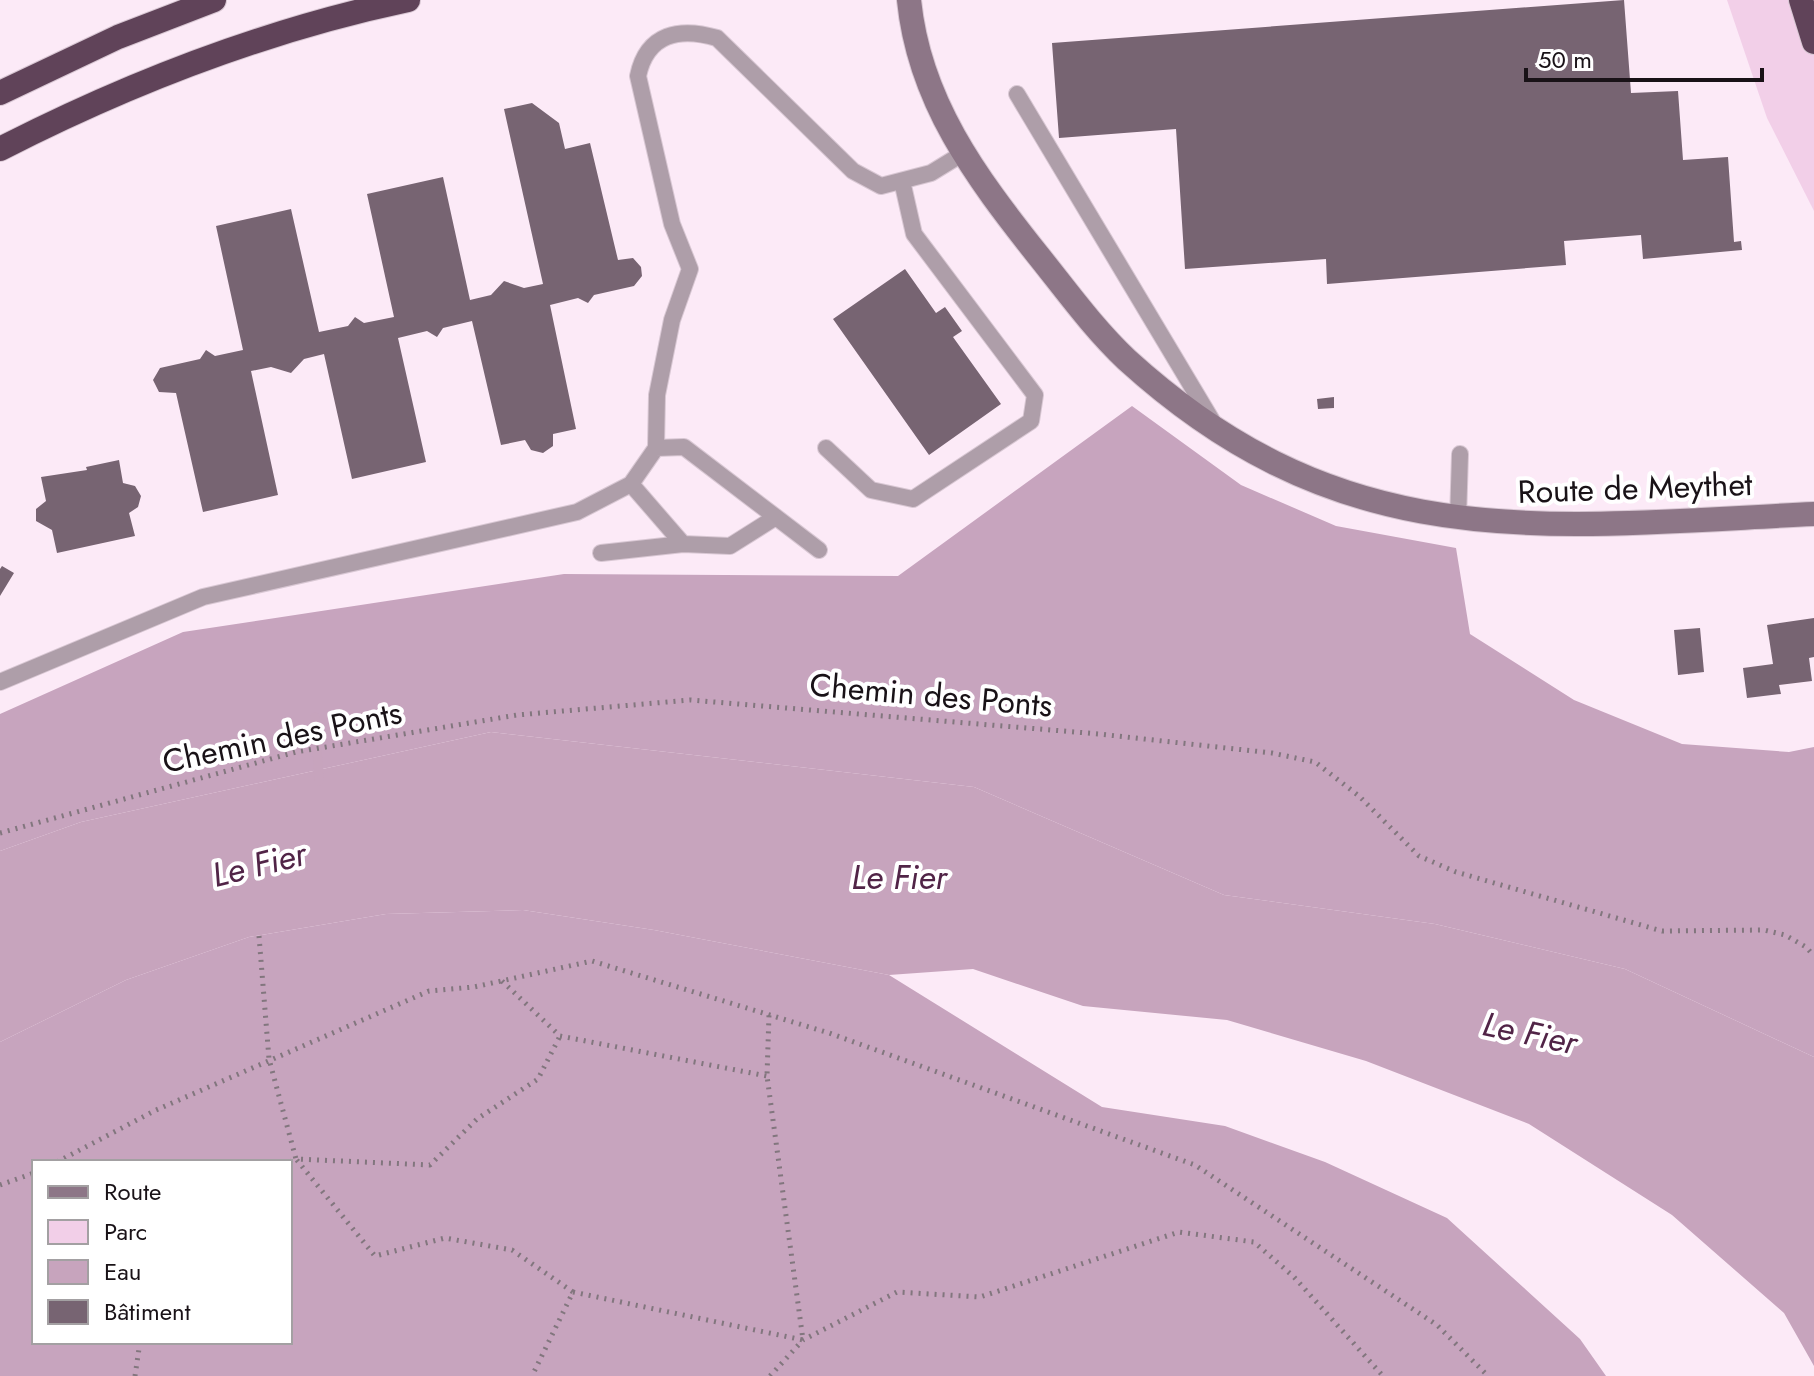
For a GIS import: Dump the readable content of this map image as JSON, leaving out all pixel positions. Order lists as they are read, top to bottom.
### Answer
{
  "streets": {
    "street": ["Route de Meythet"],
    "path": ["Chemin des Ponts"]
  },
  "water": ["Le Fier"],
  "legend": [
    "Route",
    "Parc",
    "Eau",
    "Bâtiment"
  ],
  "scale_bar": "50 m"
}
